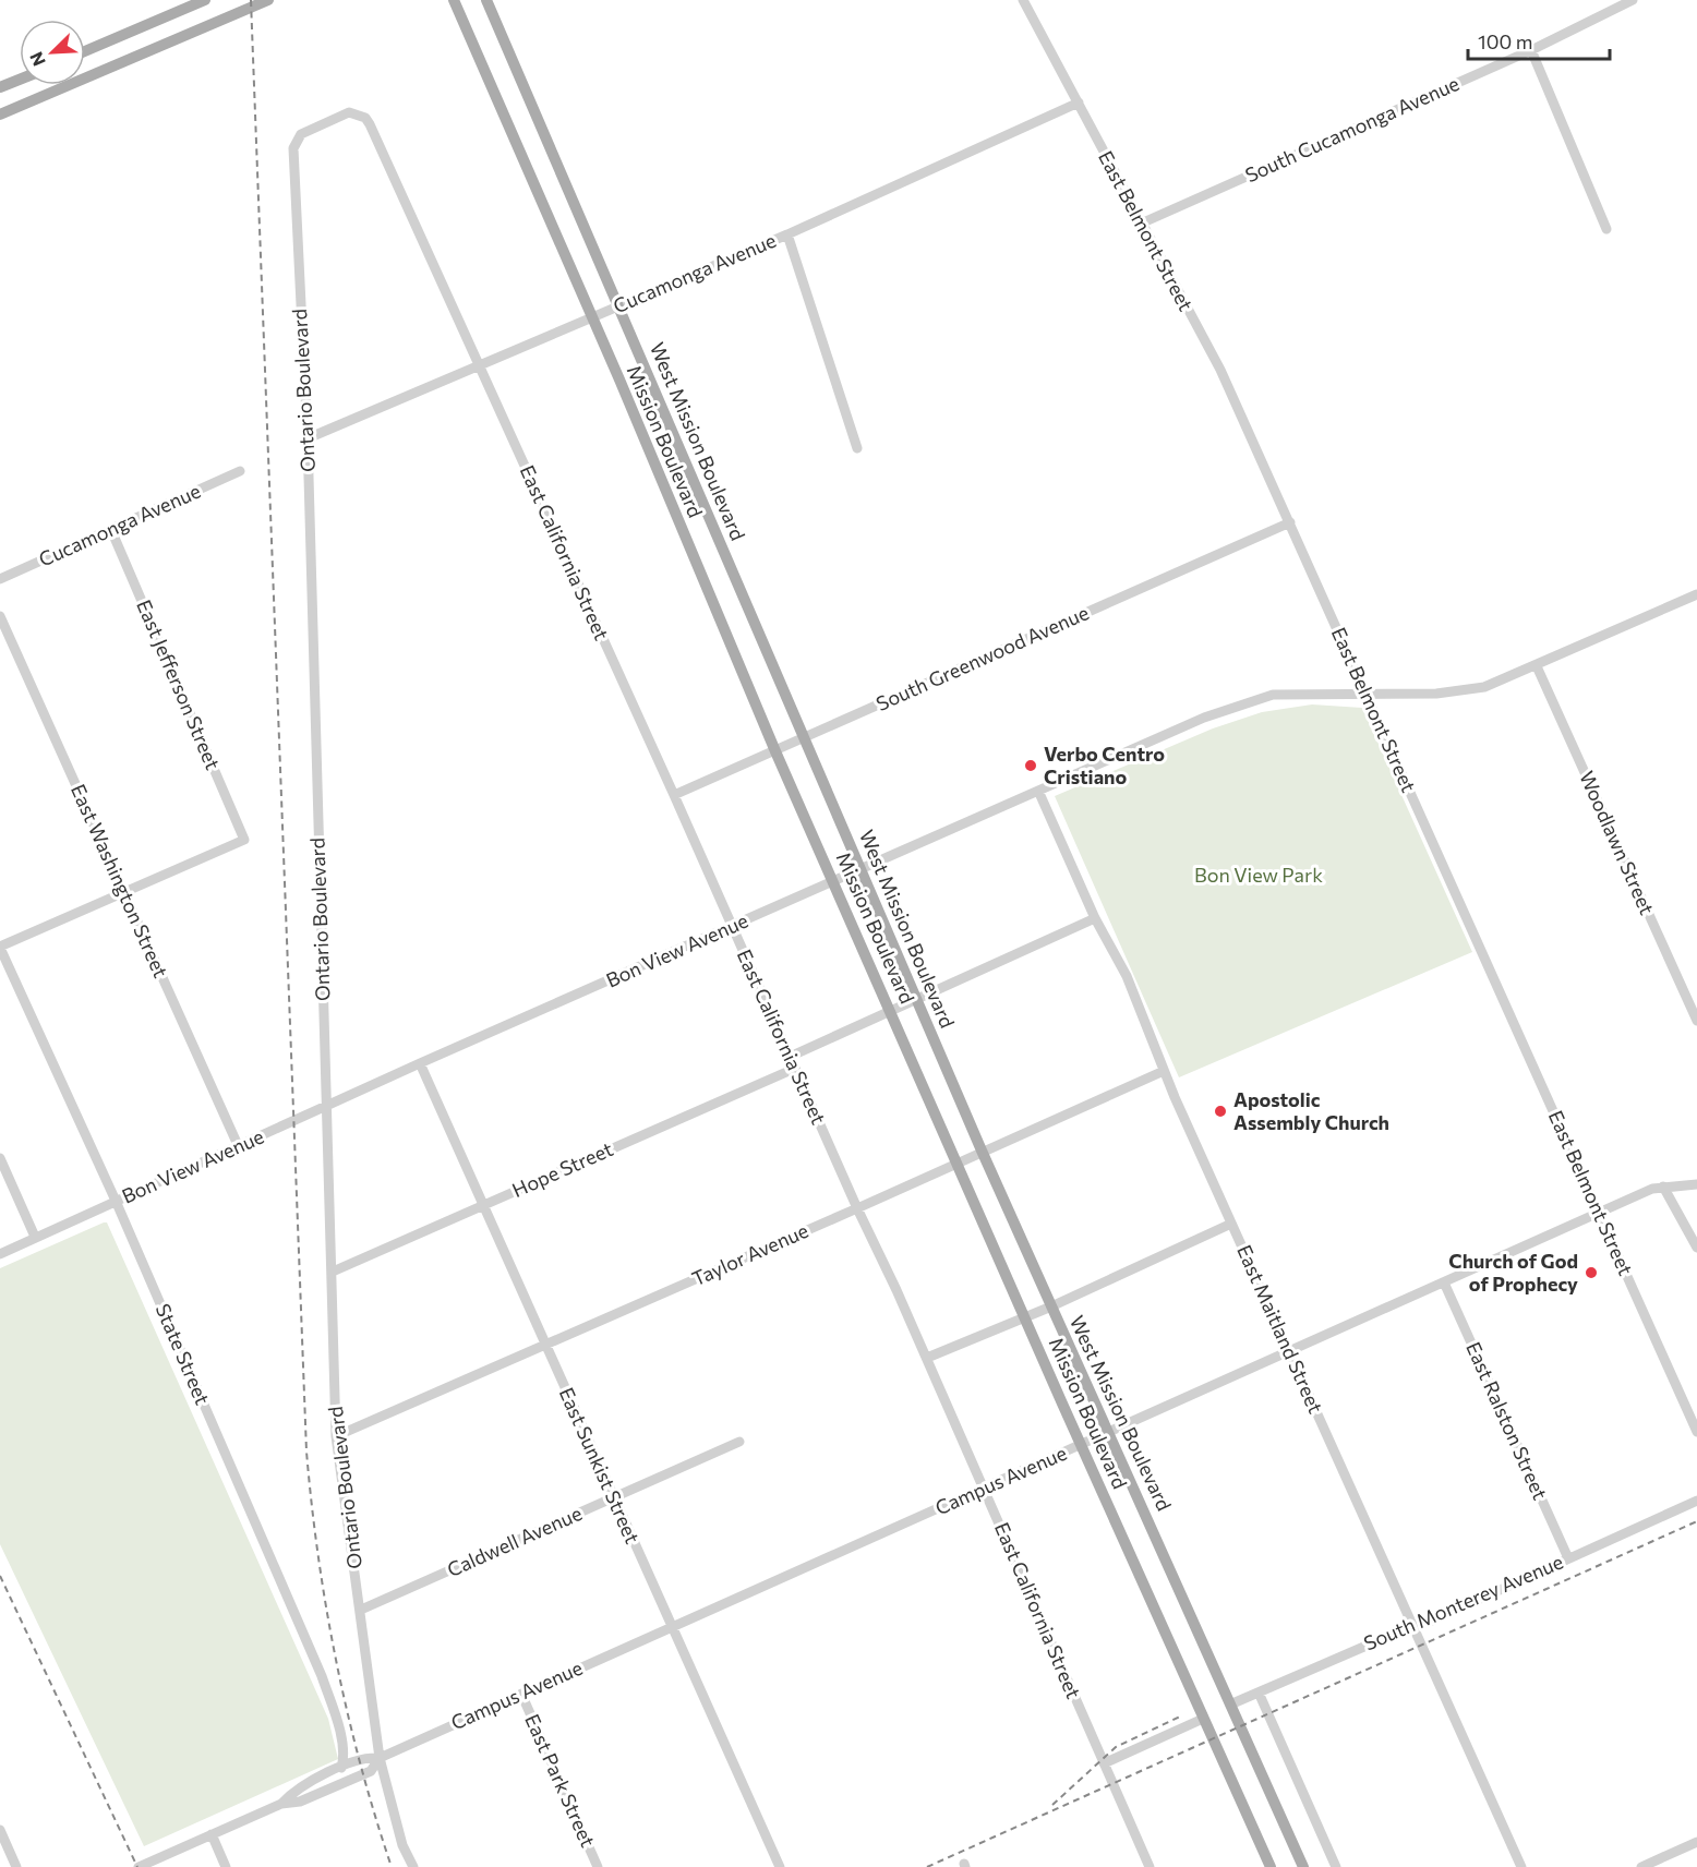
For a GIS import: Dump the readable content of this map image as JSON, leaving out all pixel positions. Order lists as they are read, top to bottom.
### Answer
{
  "streets": {
    "main road": ["Mission Boulevard", "West Mission Boulevard"],
    "street": [
      "South Cucamonga Avenue",
      "East Belmont Street",
      "Cucamonga Avenue",
      "Ontario Boulevard",
      "East California Street",
      "South Greenwood Avenue",
      "East Jefferson Street",
      "Woodlawn Street",
      "East Washington Street",
      "Bon View Avenue",
      "Hope Street",
      "Taylor Avenue",
      "East Maitland Street",
      "State Street",
      "East Ralston Street",
      "East Sunkist Street",
      "Campus Avenue",
      "Caldwell Avenue",
      "South Monterey Avenue",
      "East Park Street"
    ]
  },
  "crossings": [
    ["South Cucamonga Avenue", "East Belmont Street"],
    ["East Belmont Street", "Cucamonga Avenue"],
    ["East Belmont Street", "South Greenwood Avenue"],
    ["East Belmont Street", "Bon View Avenue"],
    ["East Belmont Street", "Campus Avenue"],
    ["Cucamonga Avenue", "Ontario Boulevard"],
    ["Cucamonga Avenue", "Mission Boulevard"],
    ["Cucamonga Avenue", "West Mission Boulevard"],
    ["Cucamonga Avenue", "East California Street"],
    ["Cucamonga Avenue", "East Jefferson Street"],
    ["Ontario Boulevard", "East California Street"],
    ["Ontario Boulevard", "Bon View Avenue"],
    ["Ontario Boulevard", "Hope Street"],
    ["Ontario Boulevard", "Taylor Avenue"],
    ["Ontario Boulevard", "Campus Avenue"],
    ["Ontario Boulevard", "Caldwell Avenue"],
    ["Mission Boulevard", "South Greenwood Avenue"],
    ["Mission Boulevard", "Bon View Avenue"],
    ["Mission Boulevard", "Taylor Avenue"],
    ["Mission Boulevard", "Campus Avenue"],
    ["West Mission Boulevard", "South Greenwood Avenue"],
    ["West Mission Boulevard", "Bon View Avenue"],
    ["West Mission Boulevard", "Taylor Avenue"],
    ["West Mission Boulevard", "Campus Avenue"],
    ["West Mission Boulevard", "South Monterey Avenue"],
    ["East California Street", "South Greenwood Avenue"],
    ["East California Street", "Bon View Avenue"],
    ["East California Street", "Hope Street"],
    ["East California Street", "Taylor Avenue"],
    ["East California Street", "Campus Avenue"],
    ["East Jefferson Street", "East Washington Street"],
    ["Woodlawn Street", "Bon View Avenue"],
    ["East Washington Street", "Bon View Avenue"],
    ["Bon View Avenue", "East Maitland Street"],
    ["Bon View Avenue", "State Street"],
    ["Bon View Avenue", "East Sunkist Street"],
    ["Hope Street", "East Sunkist Street"],
    ["Taylor Avenue", "East Maitland Street"],
    ["Taylor Avenue", "East Sunkist Street"],
    ["East Maitland Street", "Campus Avenue"],
    ["East Maitland Street", "South Monterey Avenue"],
    ["State Street", "Campus Avenue"],
    ["East Ralston Street", "Campus Avenue"],
    ["East Ralston Street", "South Monterey Avenue"],
    ["East Sunkist Street", "Campus Avenue"],
    ["East Sunkist Street", "Caldwell Avenue"],
    ["Campus Avenue", "East Park Street"]
  ],
  "parks": ["Bon View Park"],
  "places": ["Verbo Centro Cristiano", "Apostolic Assembly Church", "Church of God of Prophecy"],
  "scale_bar": "100 m",
  "north": "bottom left"
}
